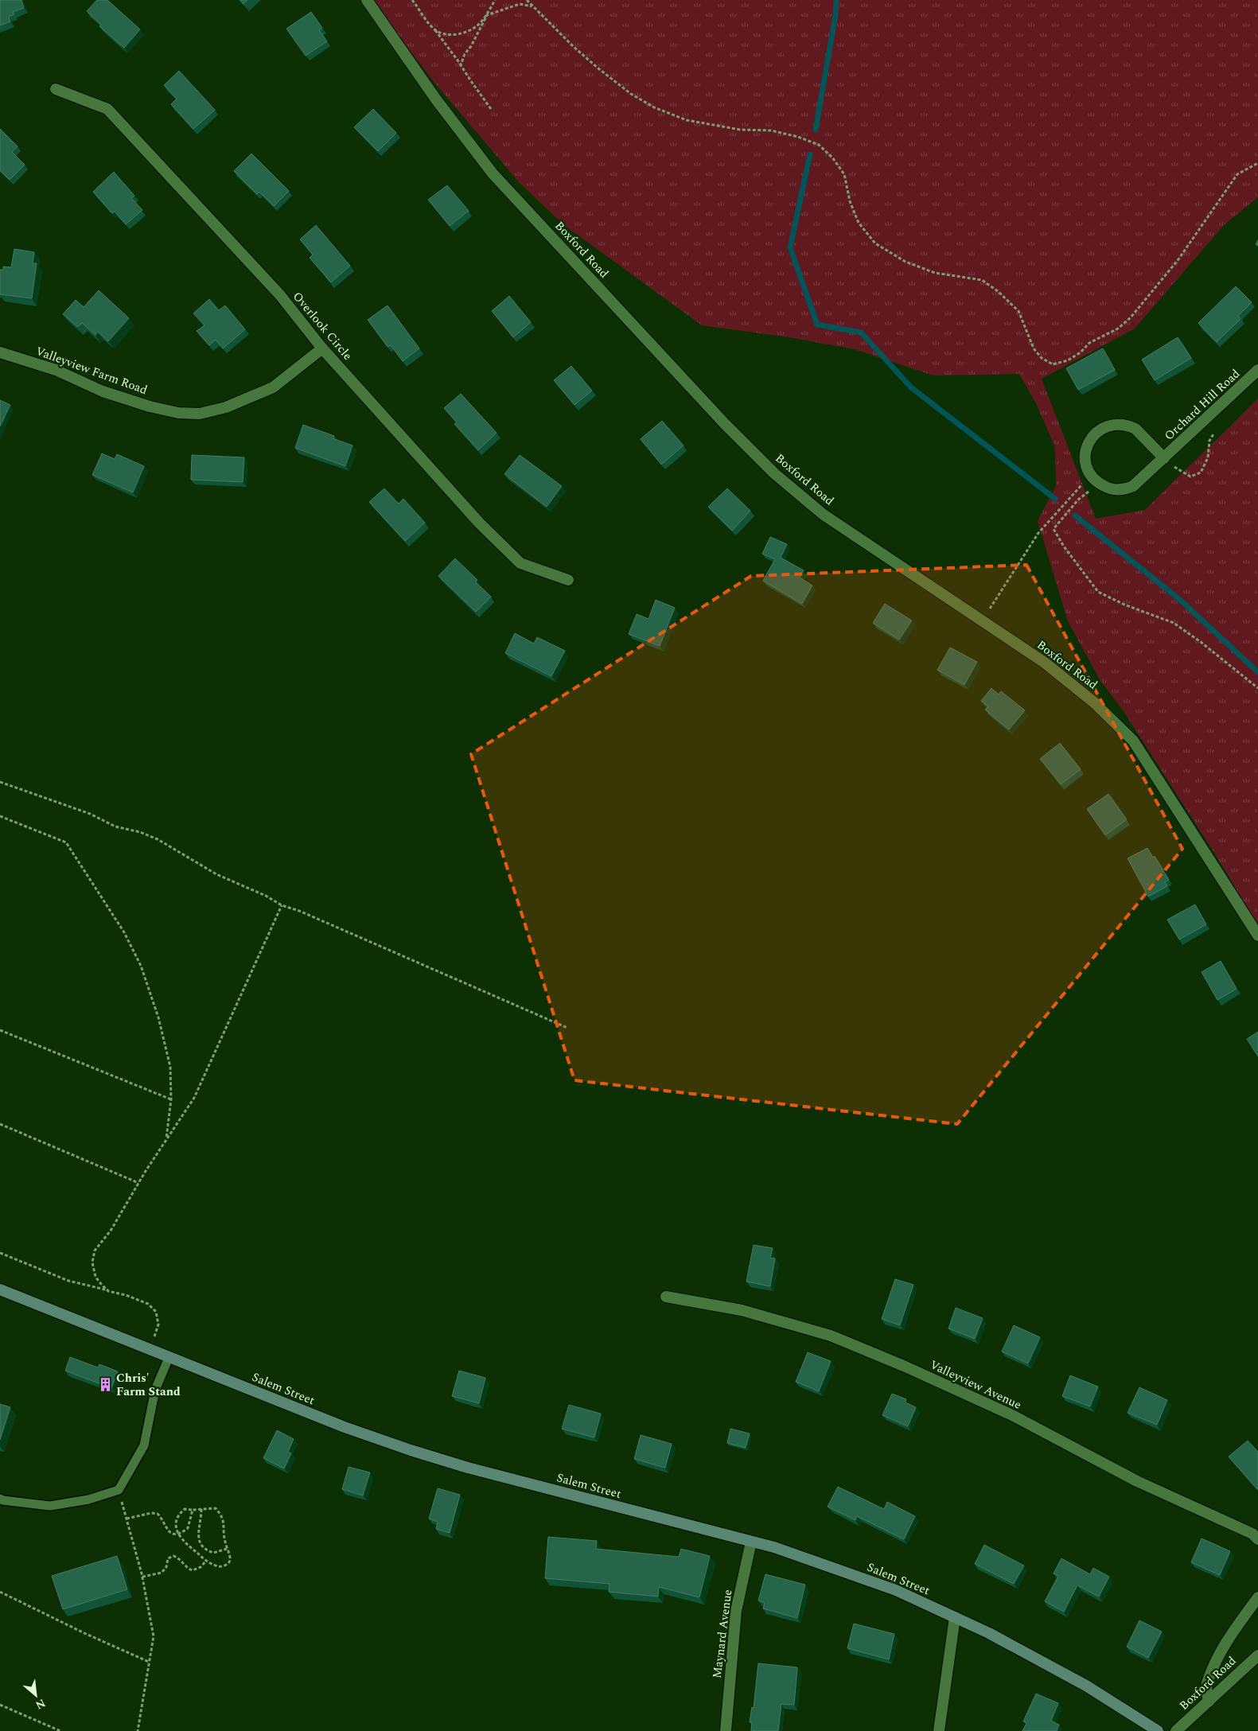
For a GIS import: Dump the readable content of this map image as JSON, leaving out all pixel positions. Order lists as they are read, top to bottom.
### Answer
{
  "streets": {
    "main road": ["Salem Street"],
    "street": [
      "Boxford Road",
      "Overlook Circle",
      "Valleyview Farm Road",
      "Orchard Hill Road",
      "Valleyview Avenue",
      "Maynard Avenue"
    ]
  },
  "crossings": [
    ["Overlook Circle", "Valleyview Farm Road"],
    ["Salem Street", "Maynard Avenue"]
  ],
  "places": {
    "building": ["Chris' Farm Stand"]
  },
  "north": "bottom right"
}
